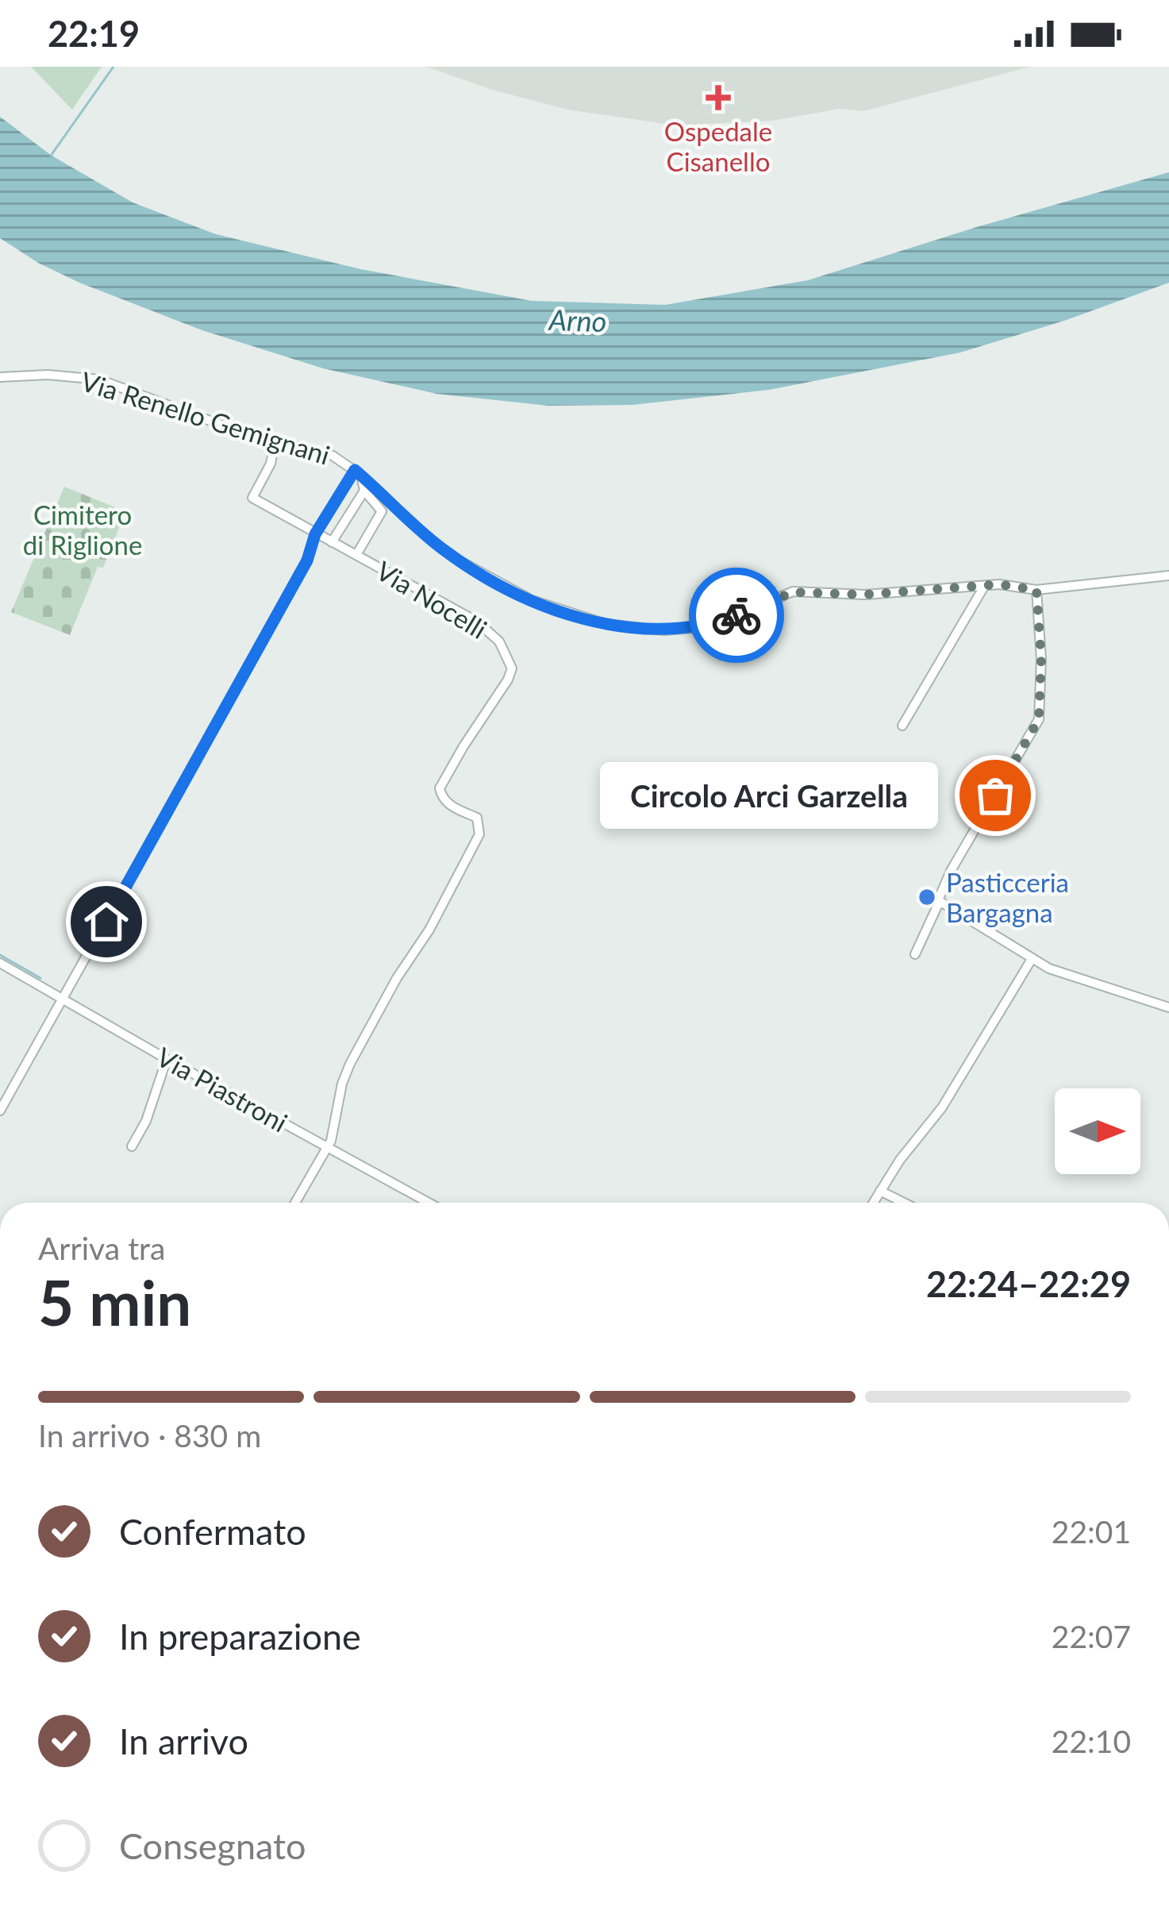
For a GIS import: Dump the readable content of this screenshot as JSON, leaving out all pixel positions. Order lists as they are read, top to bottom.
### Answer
{
  "streets": {
    "street": ["Via Renello Gemignani", "Via Nocelli", "Via Piastroni"]
  },
  "crossings": [
    ["Via Renello Gemignani", "Via Nocelli"],
    ["Via Nocelli", "Via Piastroni"]
  ],
  "water": ["Arno"],
  "parks": ["Cimitero di Riglione"],
  "places": {
    "health": ["Ospedale Cisanello"],
    "other": ["Circolo Arci Garzella", "Pasticceria Bargagna"]
  },
  "north": "right",
  "page": {
    "status": "22:19",
    "bubble": "Circolo Arci Garzella",
    "heading": ["5 min", "Arriva tra", "22:24–22:29"],
    "bar": "In arrivo · 830 m",
    "list": [
      ["Confermato", "22:01"],
      ["In preparazione", "22:07"],
      ["In arrivo", "22:10"],
      "Consegnato"
    ]
  }
}
